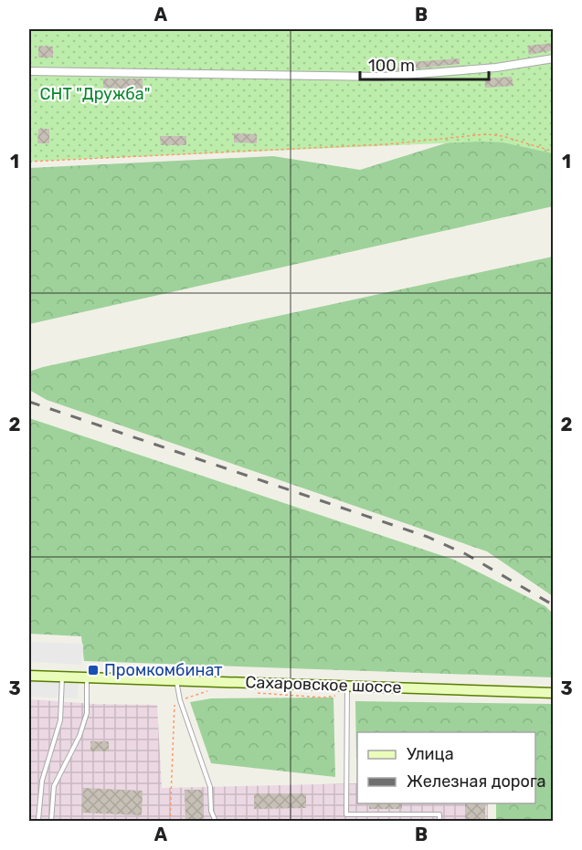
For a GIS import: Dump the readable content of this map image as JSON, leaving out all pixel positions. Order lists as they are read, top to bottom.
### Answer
{
  "streets": {
    "main road": ["Сахаровское шоссе"]
  },
  "parks": ["СНТ \"Дружба\""],
  "places": {
    "transit": ["Промкомбинат"]
  },
  "legend": ["Улица", "Железная дорога"],
  "scale_bar": "100 m",
  "grid": {
    "columns": ["A", "B"],
    "rows": ["1", "2", "3"]
  }
}
